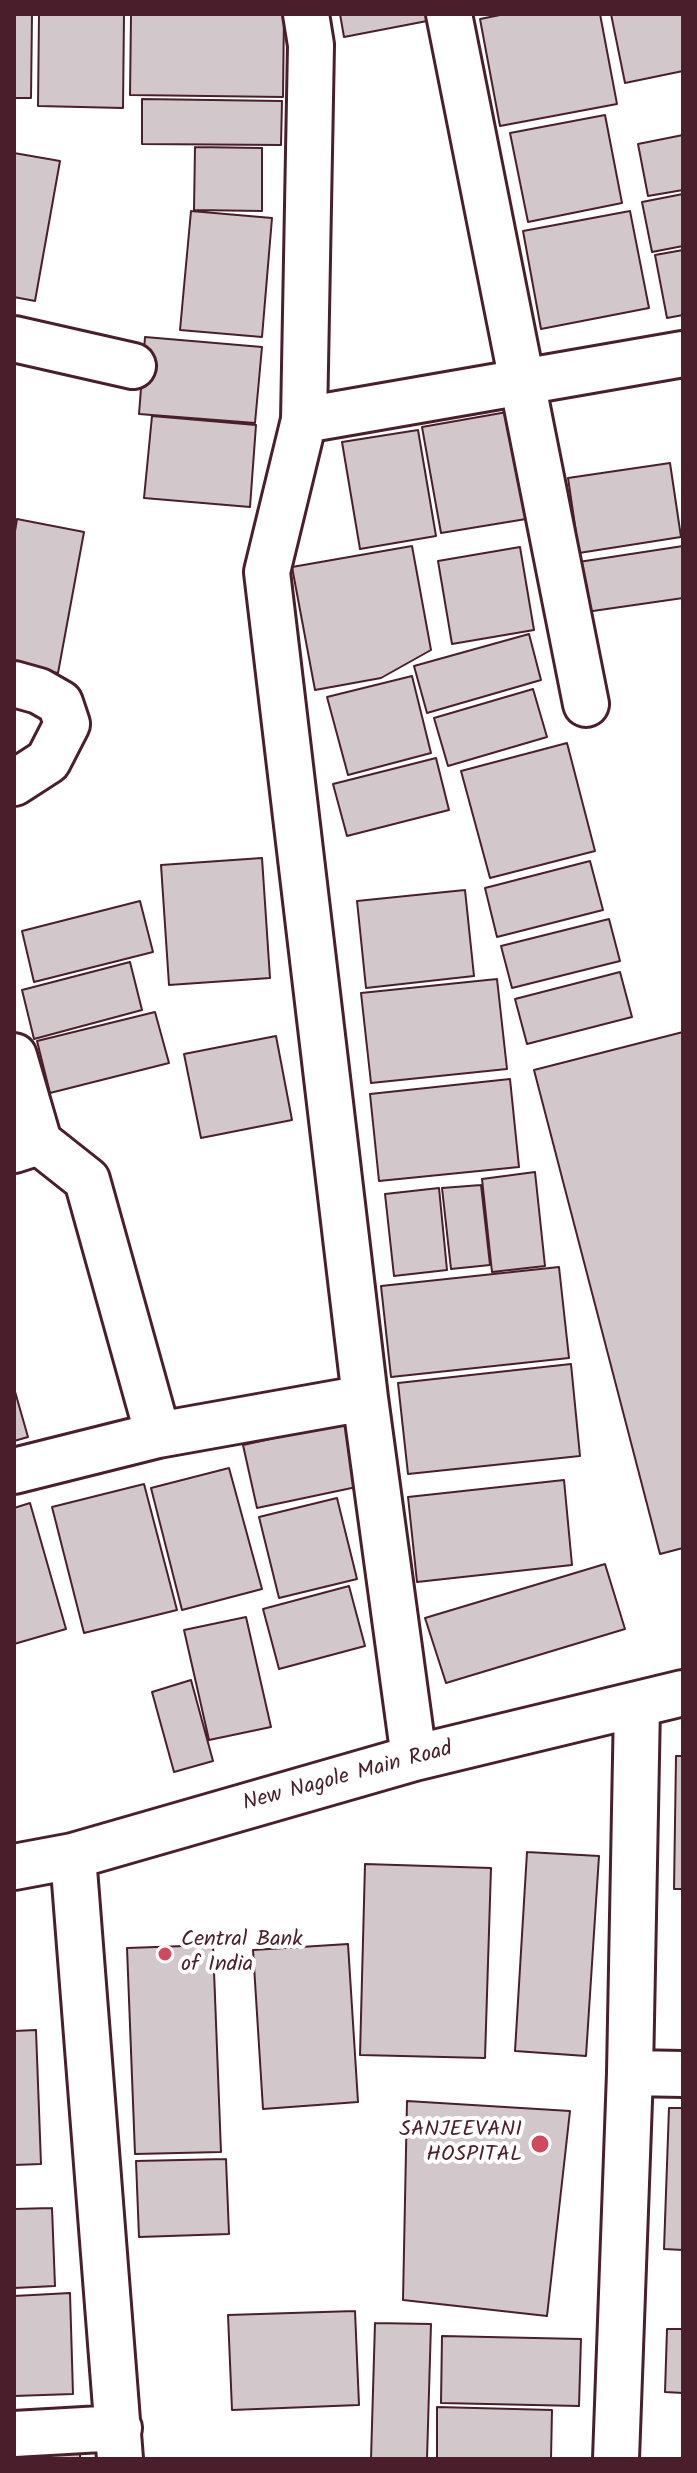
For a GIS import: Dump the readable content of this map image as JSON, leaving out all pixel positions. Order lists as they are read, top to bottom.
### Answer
{
  "streets": {
    "street": ["New Nagole Main Road"]
  },
  "places": ["Central Bank of India", "SANJEEVANI HOSPITAL"]
}
